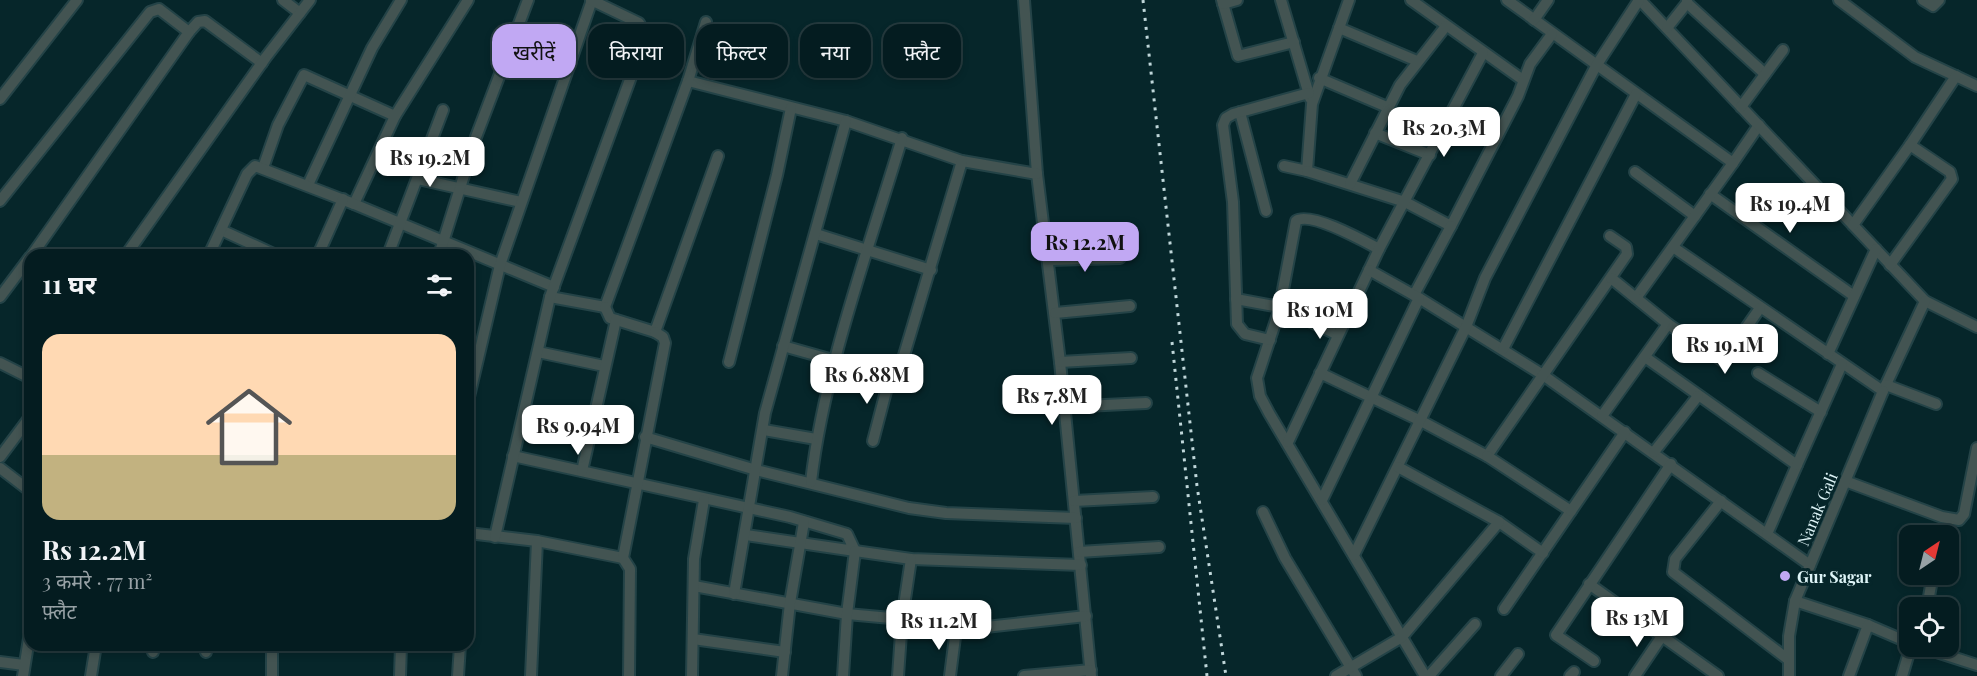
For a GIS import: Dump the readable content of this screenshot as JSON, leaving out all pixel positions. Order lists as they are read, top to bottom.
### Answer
{
  "streets": {
    "street": ["Nanak Gali"]
  },
  "places": ["Gur Sagar"],
  "north": "top right",
  "page": {
    "chip": [
      "खरीदें",
      "किराया",
      "फ़िल्टर",
      "नया",
      "फ़्लैट"
    ],
    "price": [
      "Rs 20.3M",
      "Rs 19.2M",
      "Rs 19.4M",
      "Rs 12.2M",
      "Rs 10M",
      "Rs 19.1M",
      "Rs 6.88M",
      "Rs 7.8M",
      "Rs 9.94M",
      "Rs 13M",
      "Rs 11.2M"
    ],
    "heading": "11 घर",
    "list": [
      {
        "name": "Rs 12.2M",
        "note": "3 कमरे · 77 m² · फ़्लैट"
      }
    ]
  }
}
